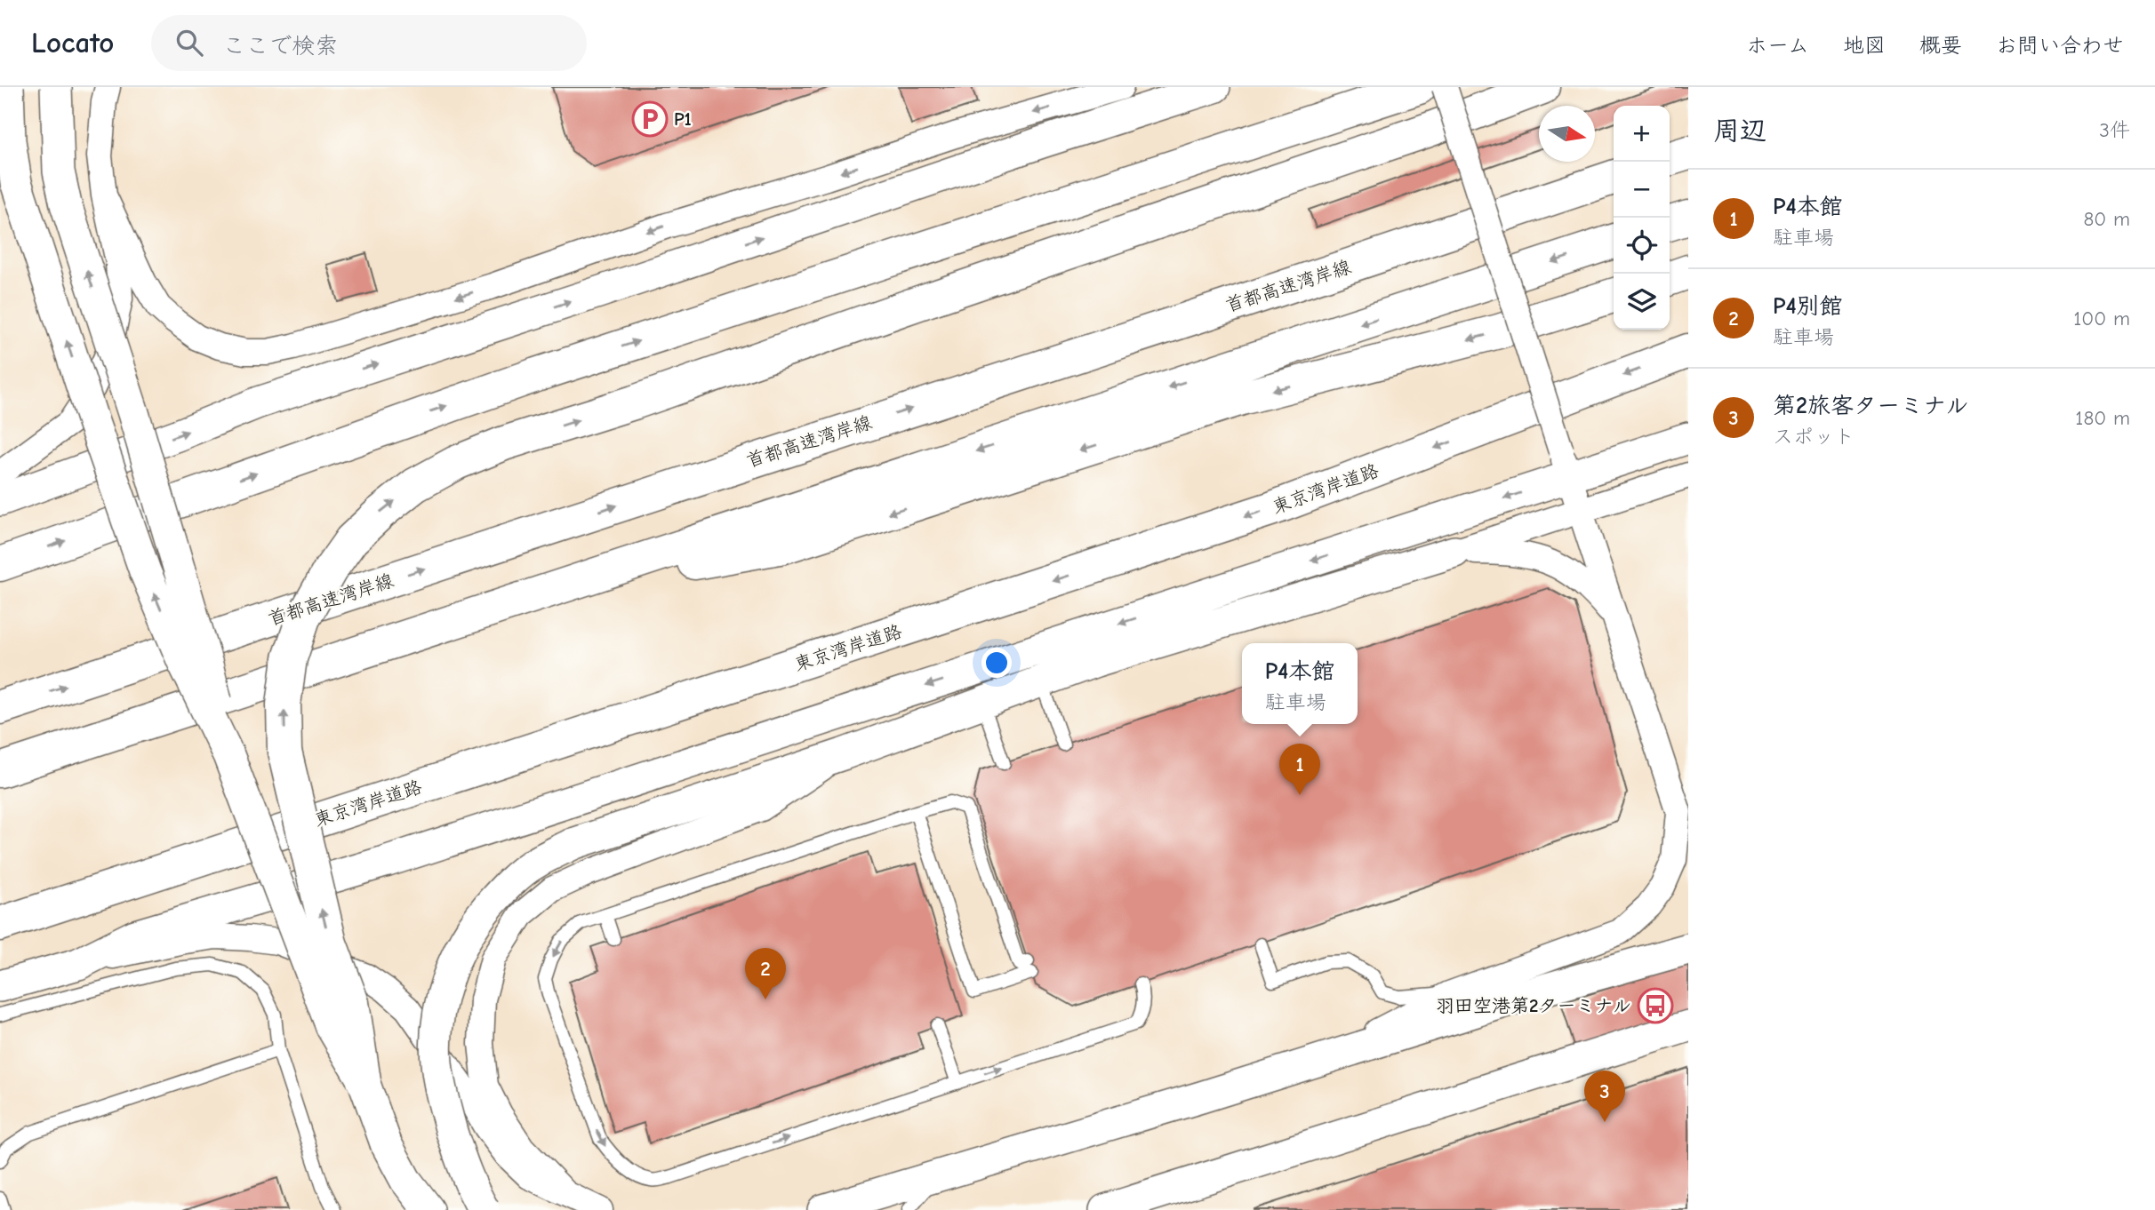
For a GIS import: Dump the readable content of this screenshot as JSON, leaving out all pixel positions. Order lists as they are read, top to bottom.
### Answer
{
  "streets": {
    "highway": ["首都高速湾岸線", "東京湾岸道路"]
  },
  "places": {
    "parking": ["P1"],
    "bus stop": ["羽田空港第2ターミナル"]
  },
  "north": "right",
  "page": {
    "header": "Locato",
    "search": "ここで検索",
    "nav": [
      "ホーム",
      "地図",
      "概要",
      "お問い合わせ"
    ],
    "heading": ["周辺", "3件"],
    "map_buttons": ["+", "−"],
    "list": [
      {
        "mark": "1",
        "name": "P4本館",
        "note": "駐車場",
        "value": "80 m"
      },
      {
        "mark": "2",
        "name": "P4別館",
        "note": "駐車場",
        "value": "100 m"
      },
      {
        "mark": "3",
        "name": "第2旅客ターミナル",
        "note": "スポット",
        "value": "180 m"
      }
    ],
    "popup": ["P4本館", "駐車場"],
    "pins": ["1", "2", "3"]
  }
}
